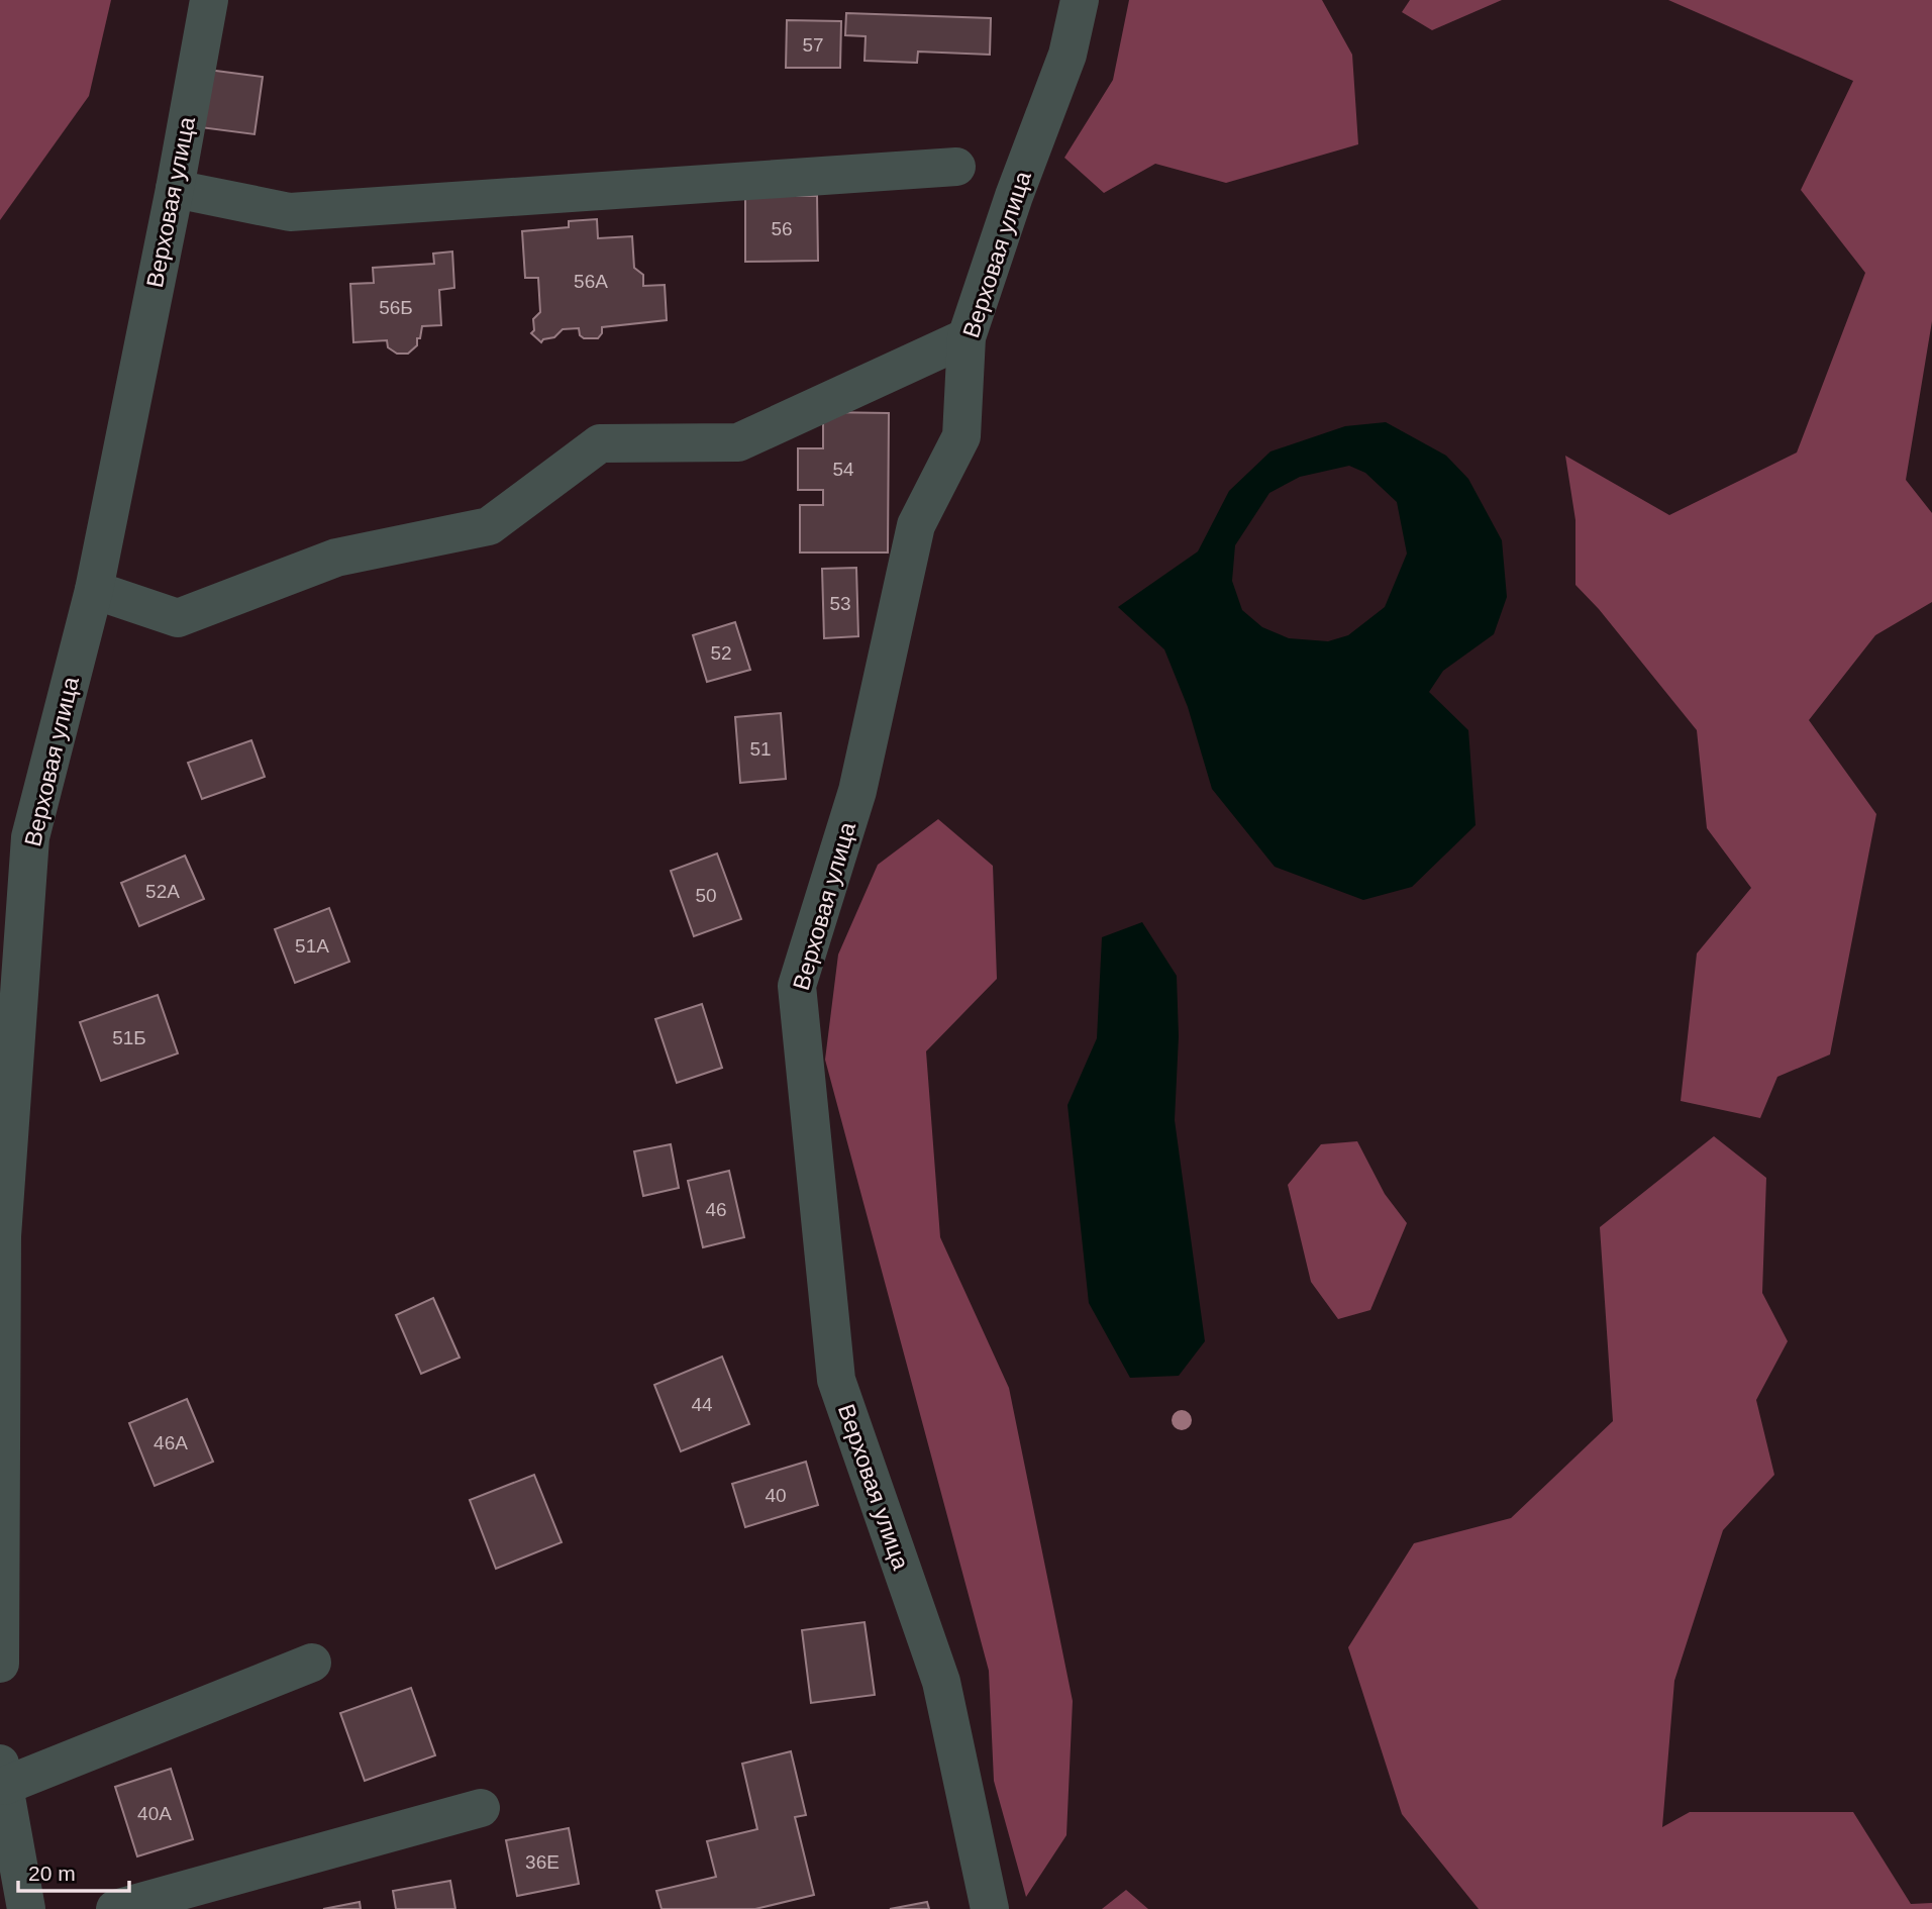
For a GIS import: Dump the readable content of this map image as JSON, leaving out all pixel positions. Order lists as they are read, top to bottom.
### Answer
{
  "streets": {
    "street": ["Верховая улица"]
  },
  "house_numbers": [
    "57",
    "56",
    "56А",
    "56Б",
    "54",
    "53",
    "52",
    "51",
    "52А",
    "50",
    "51А",
    "51Б",
    "46",
    "44",
    "46А",
    "40",
    "40А",
    "36Е"
  ],
  "scale_bar": "20 m"
}
